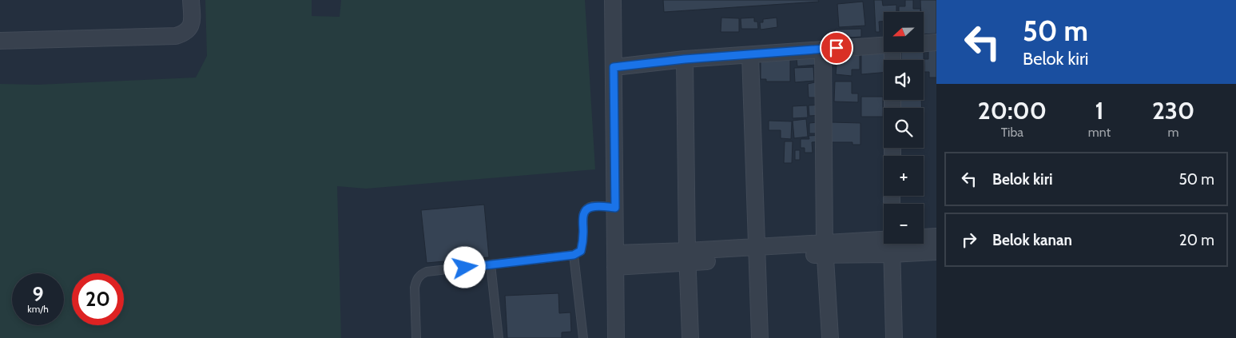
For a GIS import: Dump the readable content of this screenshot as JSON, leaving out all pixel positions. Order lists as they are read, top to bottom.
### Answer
{
  "north": "left",
  "page": {
    "turn": ["50 m", "Belok kiri"],
    "map_buttons": ["+", "−"],
    "eta": [
      "20:00",
      "Tiba",
      "1",
      "mnt",
      "230",
      "m"
    ],
    "list": [
      {
        "name": "Belok kiri",
        "value": "50 m"
      },
      {
        "name": "Belok kanan",
        "value": "20 m"
      }
    ],
    "speed": "9 km/h",
    "limit": "20"
  }
}
